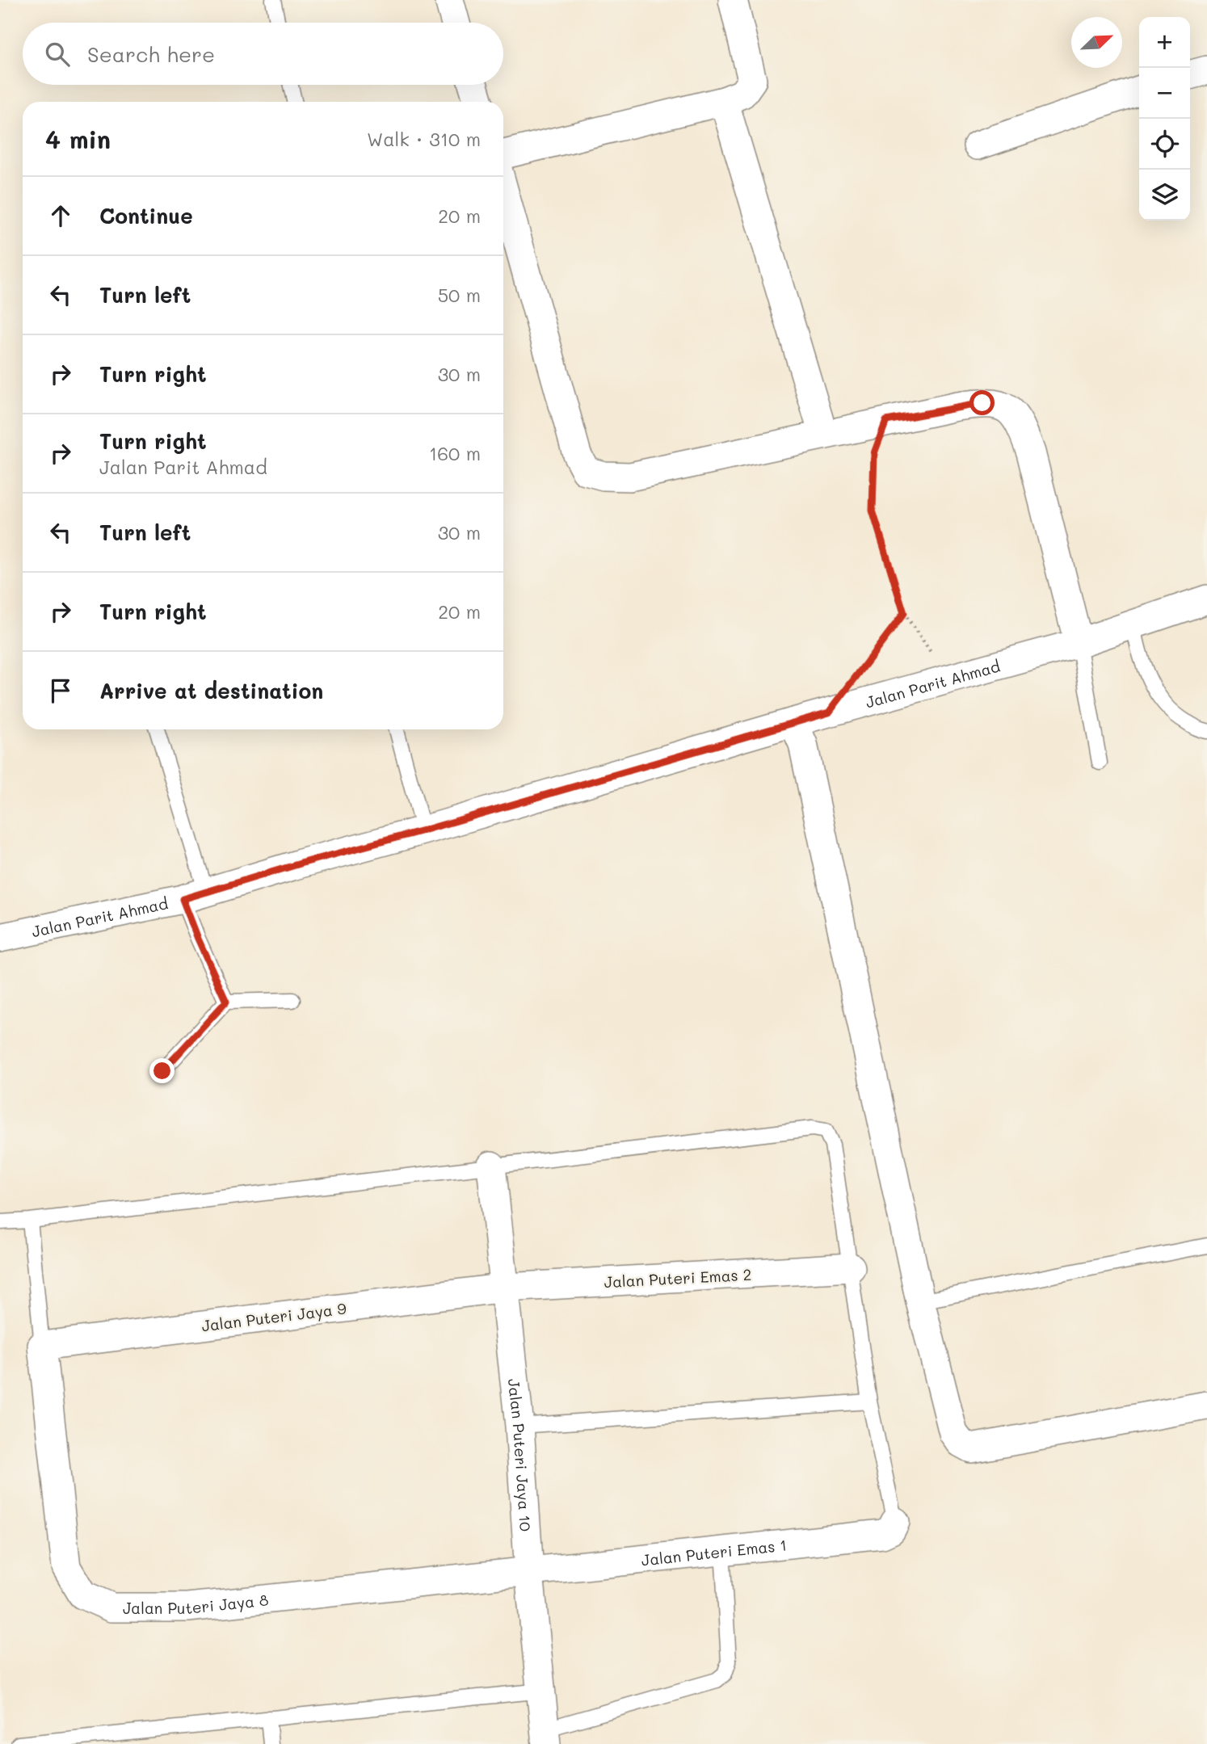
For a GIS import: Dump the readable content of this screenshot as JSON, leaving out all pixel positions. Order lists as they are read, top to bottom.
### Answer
{
  "streets": {
    "street": [
      "Jalan Parit Ahmad",
      "Jalan Puteri Emas 2",
      "Jalan Puteri Jaya 9",
      "Jalan Puteri Jaya 10",
      "Jalan Puteri Emas 1",
      "Jalan Puteri Jaya 8"
    ]
  },
  "crossings": [
    ["Jalan Puteri Emas 2", "Jalan Puteri Jaya 9"],
    ["Jalan Puteri Emas 2", "Jalan Puteri Jaya 10"],
    ["Jalan Puteri Jaya 9", "Jalan Puteri Jaya 10"],
    ["Jalan Puteri Jaya 9", "Jalan Puteri Jaya 8"],
    ["Jalan Puteri Jaya 10", "Jalan Puteri Emas 1"],
    ["Jalan Puteri Jaya 10", "Jalan Puteri Jaya 8"],
    ["Jalan Puteri Emas 1", "Jalan Puteri Jaya 8"]
  ],
  "north": "top right",
  "page": {
    "map_buttons": ["+", "−"],
    "search": "Search here",
    "heading": ["4 min", "Walk · 310 m"],
    "list": [
      ["Continue", "20 m"],
      ["Turn left", "50 m"],
      ["Turn right", "30 m"],
      ["Turn right", "Jalan Parit Ahmad", "160 m"],
      ["Turn left", "30 m"],
      ["Turn right", "20 m"],
      "Arrive at destination"
    ]
  }
}
